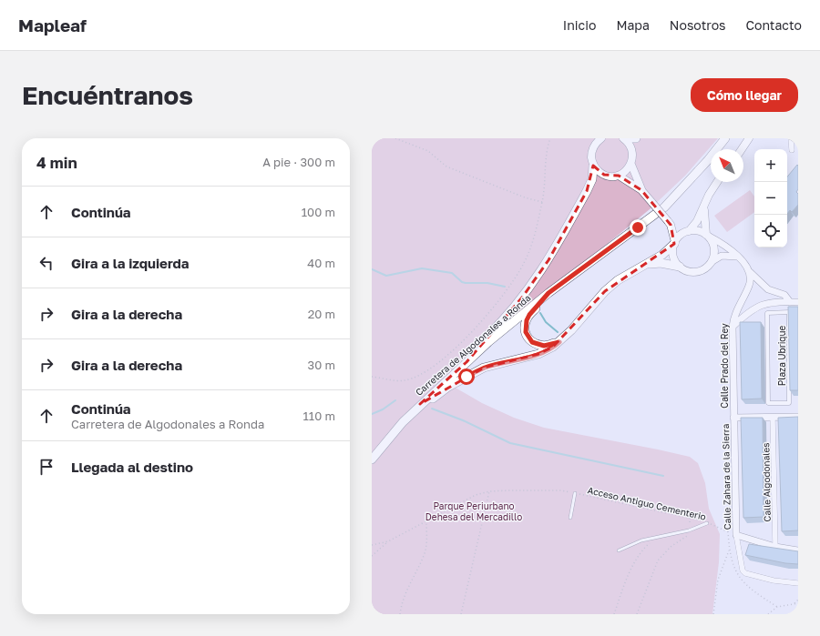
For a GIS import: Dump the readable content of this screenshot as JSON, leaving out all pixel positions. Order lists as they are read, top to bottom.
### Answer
{
  "streets": {
    "main road": ["Carretera de Algodonales a Ronda"],
    "street": [
      "Plaza Ubrique",
      "Calle Prado del Rey",
      "Calle Zahara de la Sierra",
      "Calle Algodonales"
    ],
    "path": ["Acceso Antiguo Cementerio"]
  },
  "crossings": [
    ["Calle Prado del Rey", "Calle Zahara de la Sierra"],
    ["Calle Zahara de la Sierra", "Acceso Antiguo Cementerio"]
  ],
  "parks": ["Parque Periurbano Dehesa del Mercadillo"],
  "north": "top left",
  "page": {
    "header": "Mapleaf",
    "nav": [
      "Inicio",
      "Mapa",
      "Nosotros",
      "Contacto"
    ],
    "buttons": "Cómo llegar",
    "title": "Encuéntranos",
    "heading": ["4 min", "A pie · 300 m"],
    "map_buttons": ["+", "−"],
    "list": [
      ["Continúa", "100 m"],
      ["Gira a la izquierda", "40 m"],
      ["Gira a la derecha", "20 m"],
      ["Gira a la derecha", "30 m"],
      ["Continúa", "Carretera de Algodonales a Ronda", "110 m"],
      "Llegada al destino"
    ]
  }
}
